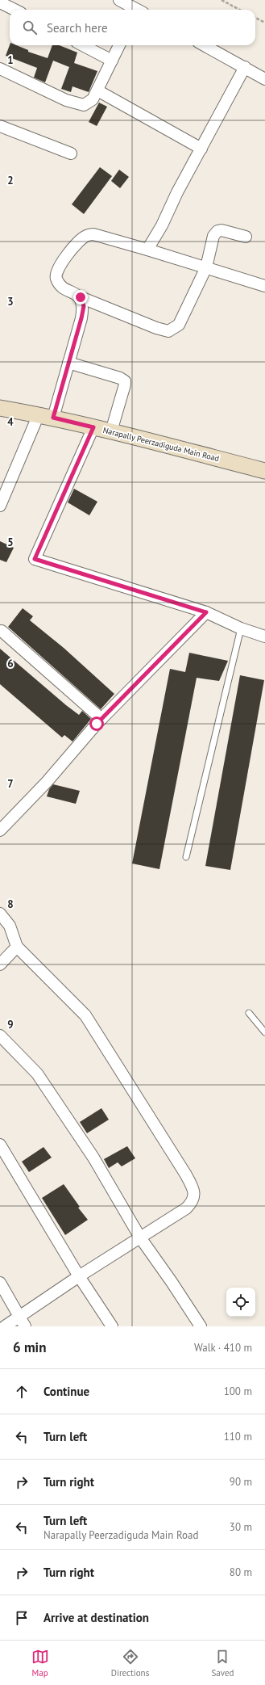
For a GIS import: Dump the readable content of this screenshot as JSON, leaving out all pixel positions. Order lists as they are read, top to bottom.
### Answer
{
  "streets": {
    "street": ["Narapally Peerzadiguda Main Road"]
  },
  "page": {
    "search": "Search here",
    "heading": ["6 min", "Walk · 410 m"],
    "list": [
      ["Continue", "100 m"],
      ["Turn left", "110 m"],
      ["Turn right", "90 m"],
      ["Turn left", "Narapally Peerzadiguda Main Road", "30 m"],
      ["Turn right", "80 m"],
      "Arrive at destination"
    ],
    "nav": ["Map", "Directions", "Saved"]
  },
  "grid": {
    "rows": [
      "1",
      "2",
      "3",
      "4",
      "5",
      "6",
      "7",
      "8",
      "9"
    ]
  }
}
